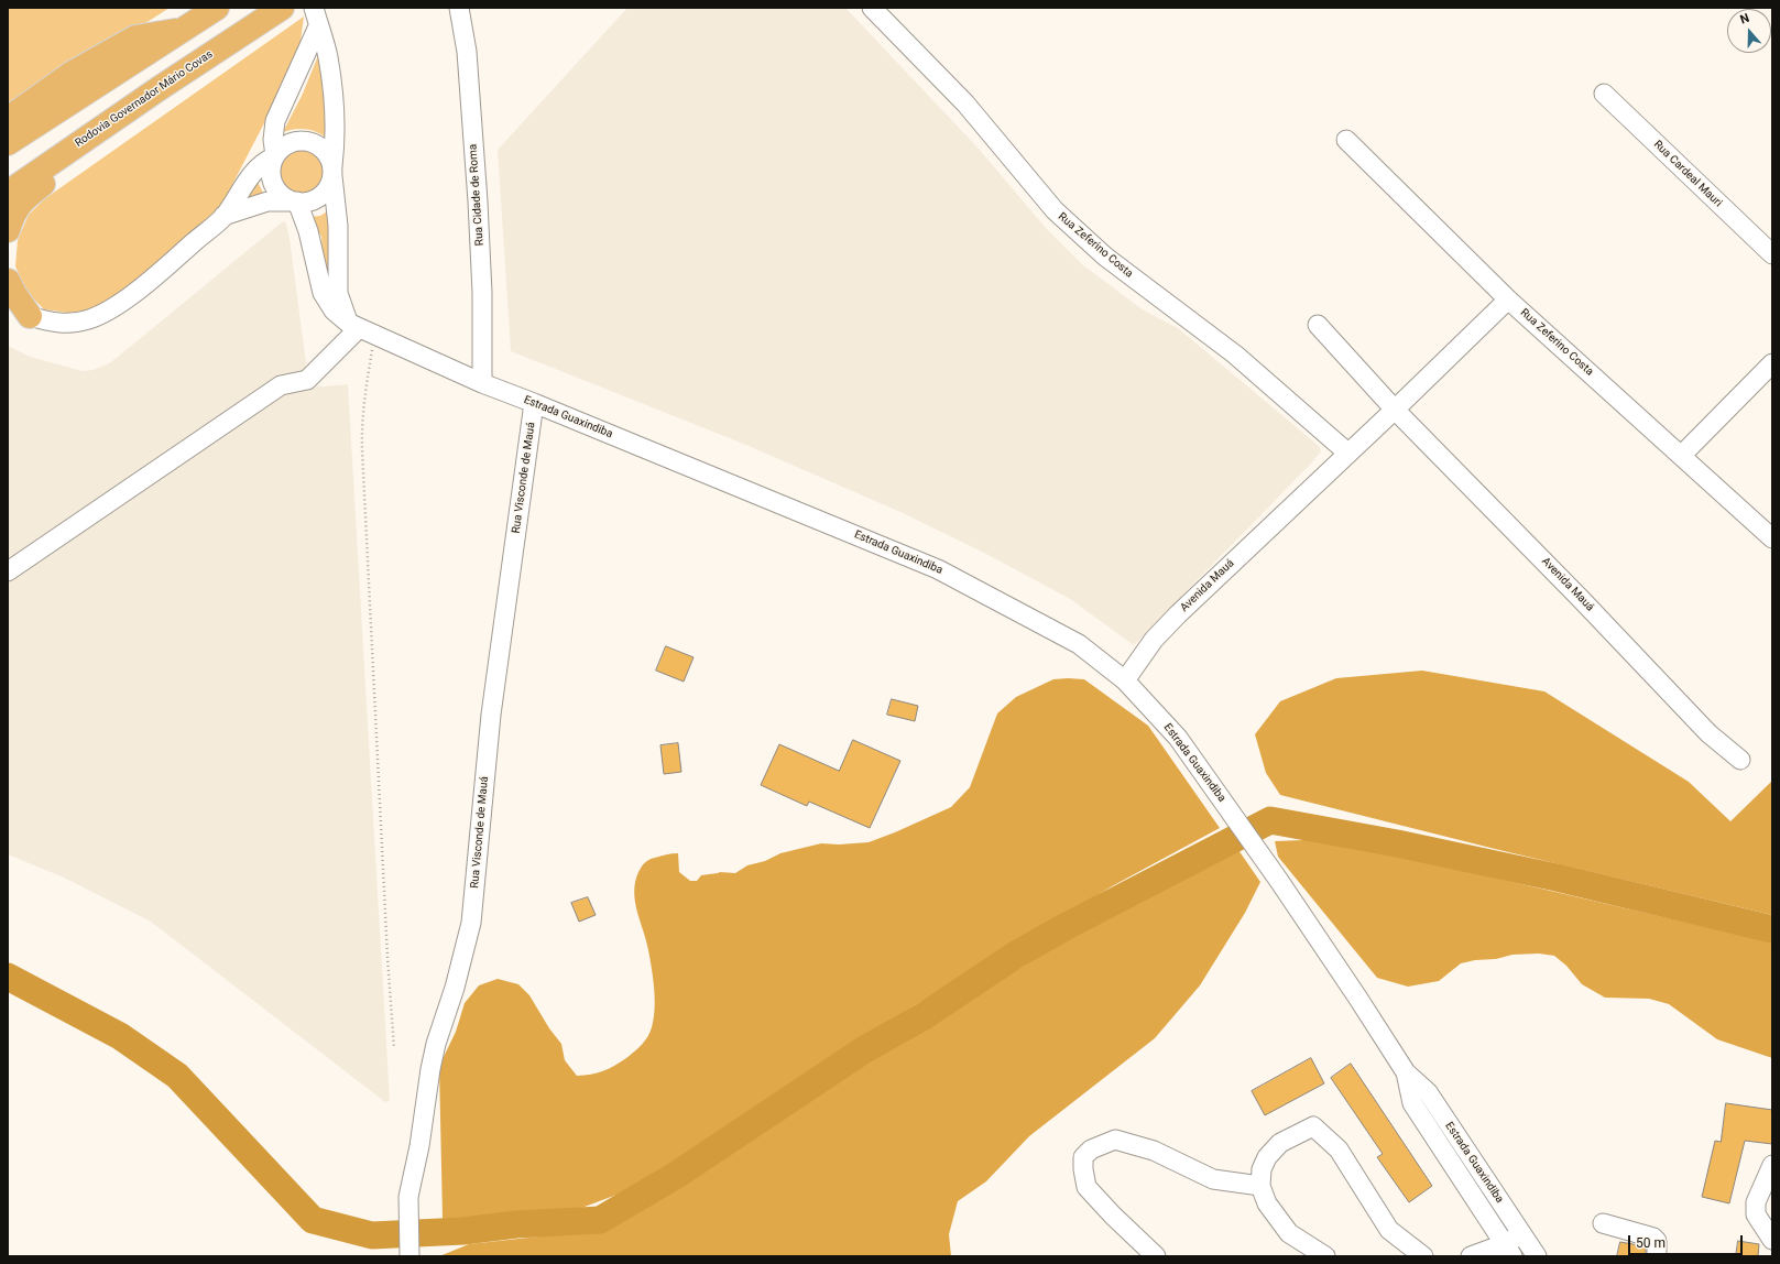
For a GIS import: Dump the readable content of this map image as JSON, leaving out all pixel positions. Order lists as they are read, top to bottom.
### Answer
{
  "streets": {
    "highway": ["Rodovia Governador Mário Covas"],
    "street": [
      "Rua Cardeal Mauri",
      "Rua Cidade de Roma",
      "Rua Zeferino Costa",
      "Estrada Guaxindiba",
      "Rua Visconde de Mauá",
      "Avenida Mauá"
    ]
  },
  "crossings": [
    ["Rua Cidade de Roma", "Estrada Guaxindiba"],
    ["Rua Zeferino Costa", "Avenida Mauá"],
    ["Estrada Guaxindiba", "Rua Visconde de Mauá"],
    ["Estrada Guaxindiba", "Avenida Mauá"]
  ],
  "scale_bar": "50 m",
  "north": "top"
}
